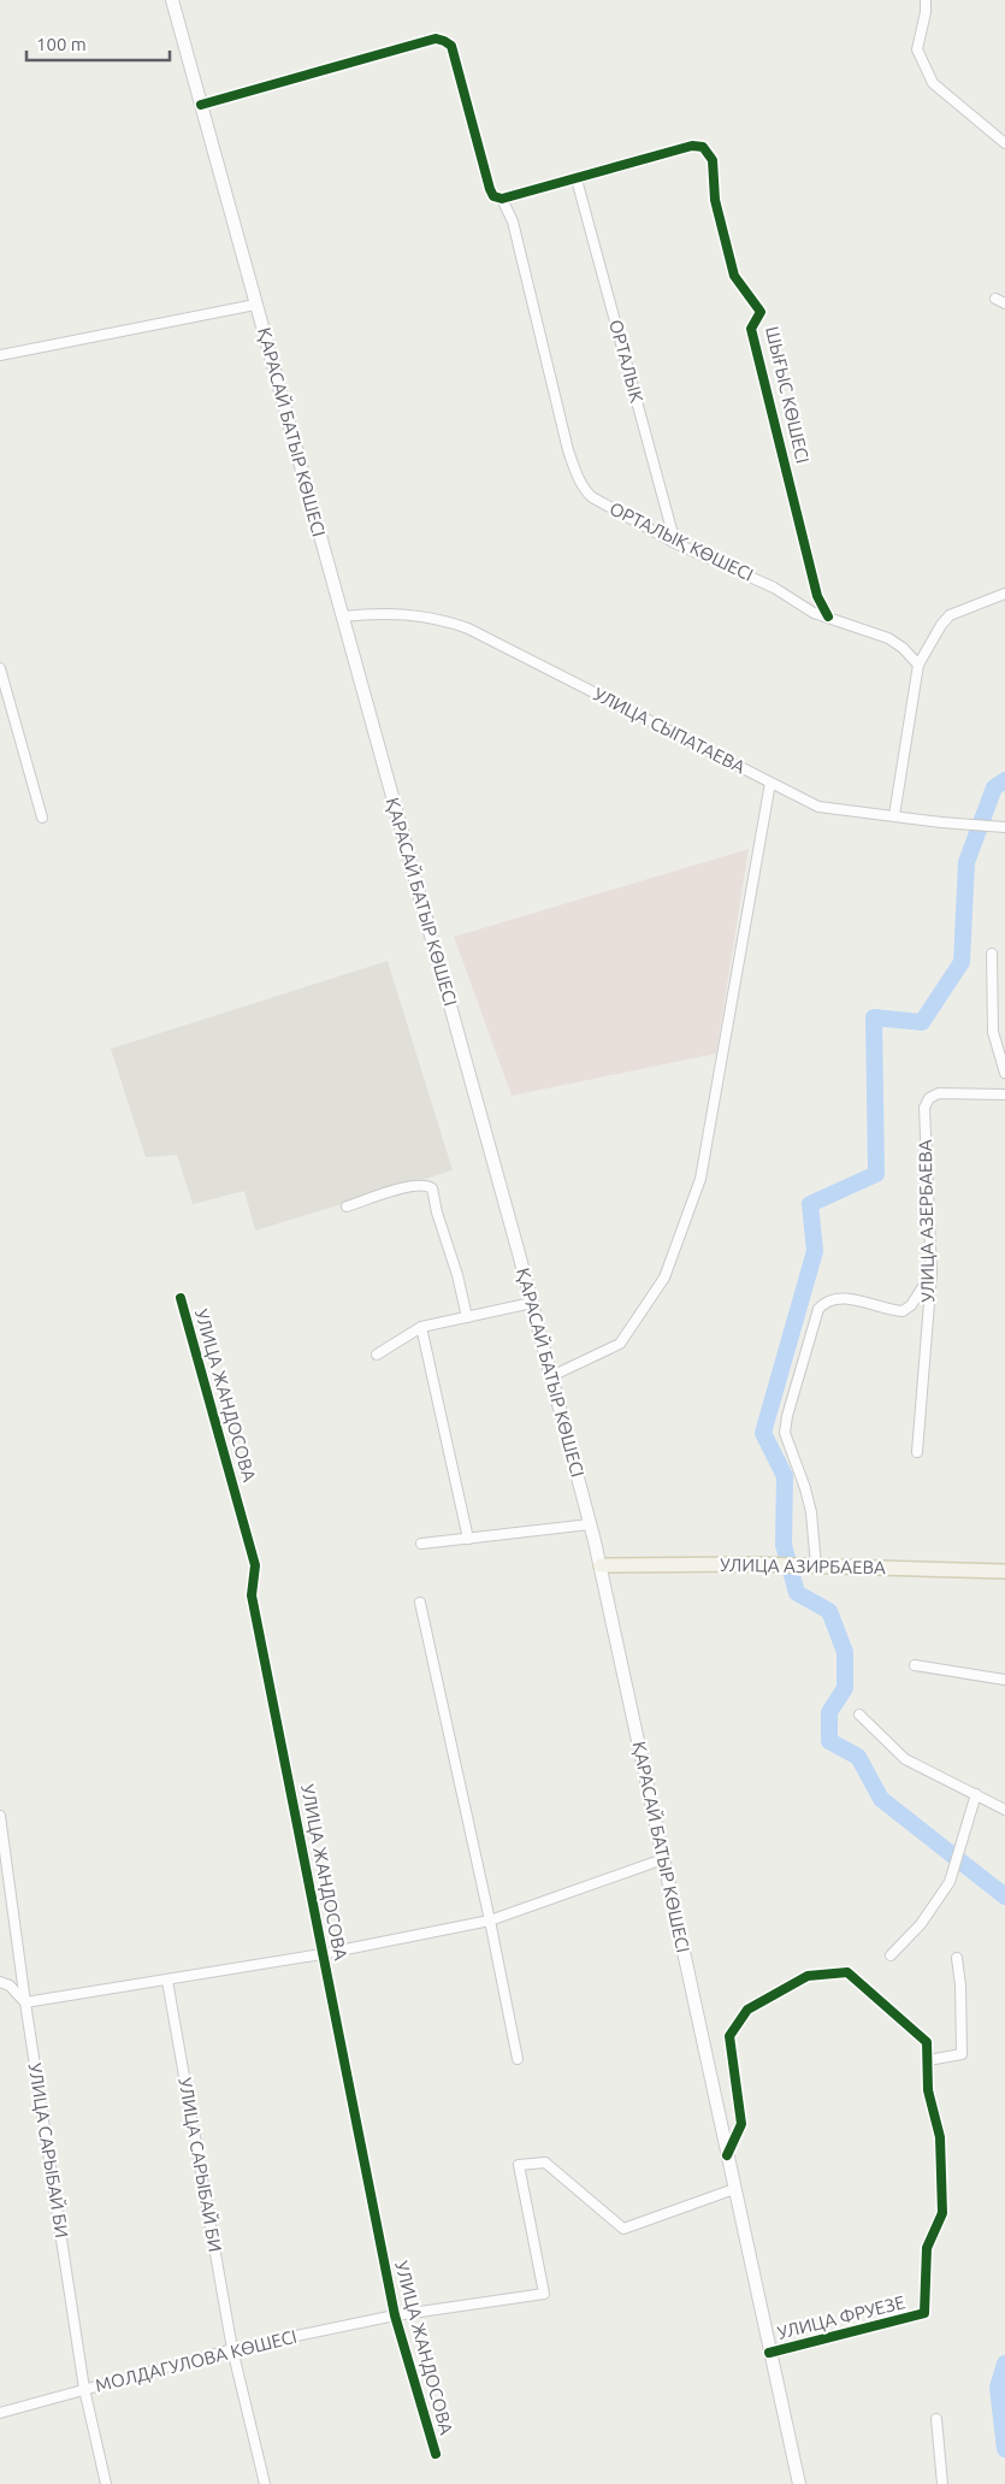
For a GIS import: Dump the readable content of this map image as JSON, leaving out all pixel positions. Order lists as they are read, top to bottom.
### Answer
{
  "streets": {
    "main road": ["ҚАРАСАЙ БАТЫР КӨШЕСІ", "УЛИЦА АЗИРБАЕВА"],
    "street": [
      "ОРТАЛЫК",
      "ШЫҒЫС КӨШЕСІ",
      "ОРТАЛЫҚ КӨШЕСІ",
      "УЛИЦА СЫПАТАЕВА",
      "УЛИЦА АЗЕРБАЕВА",
      "УЛИЦА ЖАНДОСОВА",
      "УЛИЦА САРЫБАЙ БИ",
      "УЛИЦА ФРУЕЗЕ",
      "МОЛДАГУЛОВА КӨШЕСІ"
    ]
  },
  "crossings": [
    ["ОРТАЛЫК", "ШЫҒЫС КӨШЕСІ"],
    ["ОРТАЛЫК", "ОРТАЛЫҚ КӨШЕСІ"],
    ["ШЫҒЫС КӨШЕСІ", "ОРТАЛЫҚ КӨШЕСІ"],
    ["ҚАРАСАЙ БАТЫР КӨШЕСІ", "ОРТАЛЫҚ КӨШЕСІ"],
    ["ҚАРАСАЙ БАТЫР КӨШЕСІ", "УЛИЦА СЫПАТАЕВА"],
    ["ҚАРАСАЙ БАТЫР КӨШЕСІ", "УЛИЦА ЖАНДОСОВА"],
    ["ҚАРАСАЙ БАТЫР КӨШЕСІ", "УЛИЦА АЗИРБАЕВА"],
    ["ҚАРАСАЙ БАТЫР КӨШЕСІ", "УЛИЦА ФРУЕЗЕ"],
    ["УЛИЦА ЖАНДОСОВА", "УЛИЦА САРЫБАЙ БИ"],
    ["УЛИЦА ЖАНДОСОВА", "МОЛДАГУЛОВА КӨШЕСІ"],
    ["УЛИЦА САРЫБАЙ БИ", "МОЛДАГУЛОВА КӨШЕСІ"]
  ],
  "scale_bar": "100 m"
}
